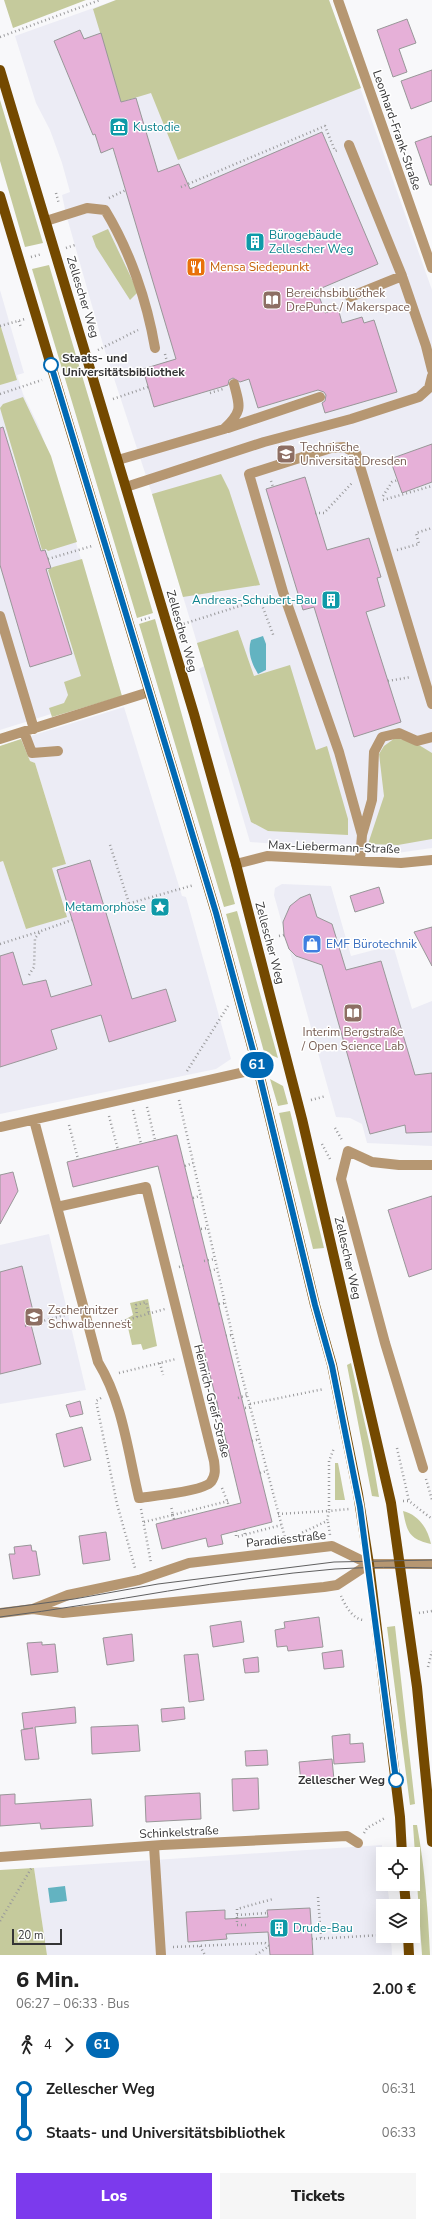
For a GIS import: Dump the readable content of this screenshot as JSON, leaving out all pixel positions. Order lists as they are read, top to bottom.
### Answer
{
  "streets": {
    "main road": ["Zellescher Weg"],
    "street": [
      "Leonhard-Frank-Straße",
      "Max-Liebermann-Straße",
      "Heinrich-Greif-Straße",
      "Paradiesstraße",
      "Schinkelstraße"
    ]
  },
  "crossings": [
    ["Zellescher Weg", "Max-Liebermann-Straße"]
  ],
  "places": {
    "museum": ["Kustodie"],
    "building": ["Bürogebäude Zellescher Weg", "Andreas-Schubert-Bau", "Drude-Bau"],
    "restaurant": ["Mensa Siedepunkt"],
    "library": ["Bereichsbibliothek DrePunct / Makerspace", "Interim Bergstraße / Open Science Lab"],
    "other": ["Staats- und Universitätsbibliothek", "Zellescher Weg"],
    "school or university": ["Technische Universität Dresden", "Zschertnitzer Schwalbennest"],
    "place": ["Metamorphose"],
    "shop": ["EMF Bürotechnik"]
  },
  "lines": ["bus line 61"],
  "scale_bar": "20 m",
  "page": {
    "on_map": "61",
    "scale": "20 m",
    "heading": ["6 Min.", "06:27 – 06:33 · Bus", "2.00 €"],
    "legs": ["4", "61"],
    "list": [
      {
        "name": "Zellescher Weg",
        "value": "06:31"
      },
      {
        "name": "Staats- und Universitätsbibliothek",
        "value": "06:33"
      }
    ],
    "buttons": ["Los", "Tickets"]
  }
}
